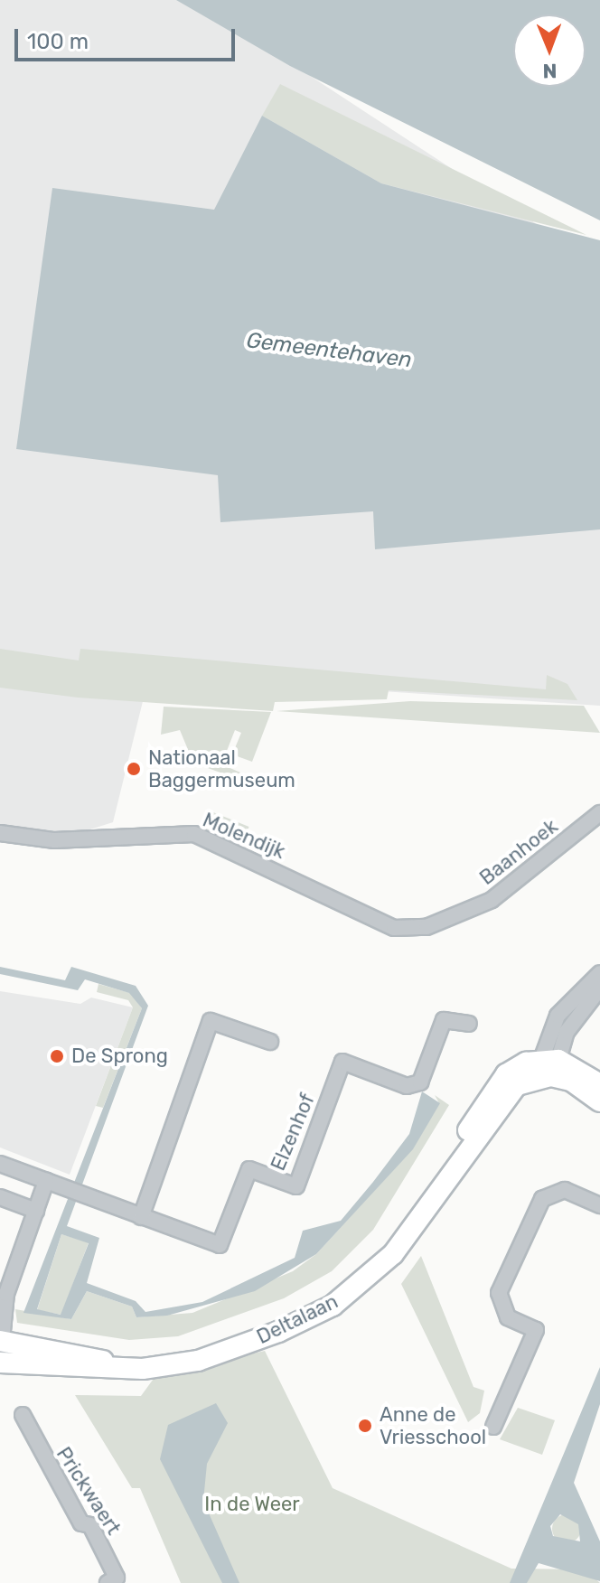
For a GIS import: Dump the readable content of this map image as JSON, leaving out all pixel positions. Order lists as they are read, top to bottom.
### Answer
{
  "streets": {
    "street": [
      "Molendijk",
      "Baanhoek",
      "Elzenhof",
      "Deltalaan",
      "Prickwaert"
    ]
  },
  "crossings": [
    ["Molendijk", "Baanhoek"]
  ],
  "water": ["Gemeentehaven"],
  "parks": ["In de Weer"],
  "places": ["Nationaal Baggermuseum", "De Sprong", "Anne de Vriesschool"],
  "scale_bar": "100 m",
  "north": "bottom"
}
